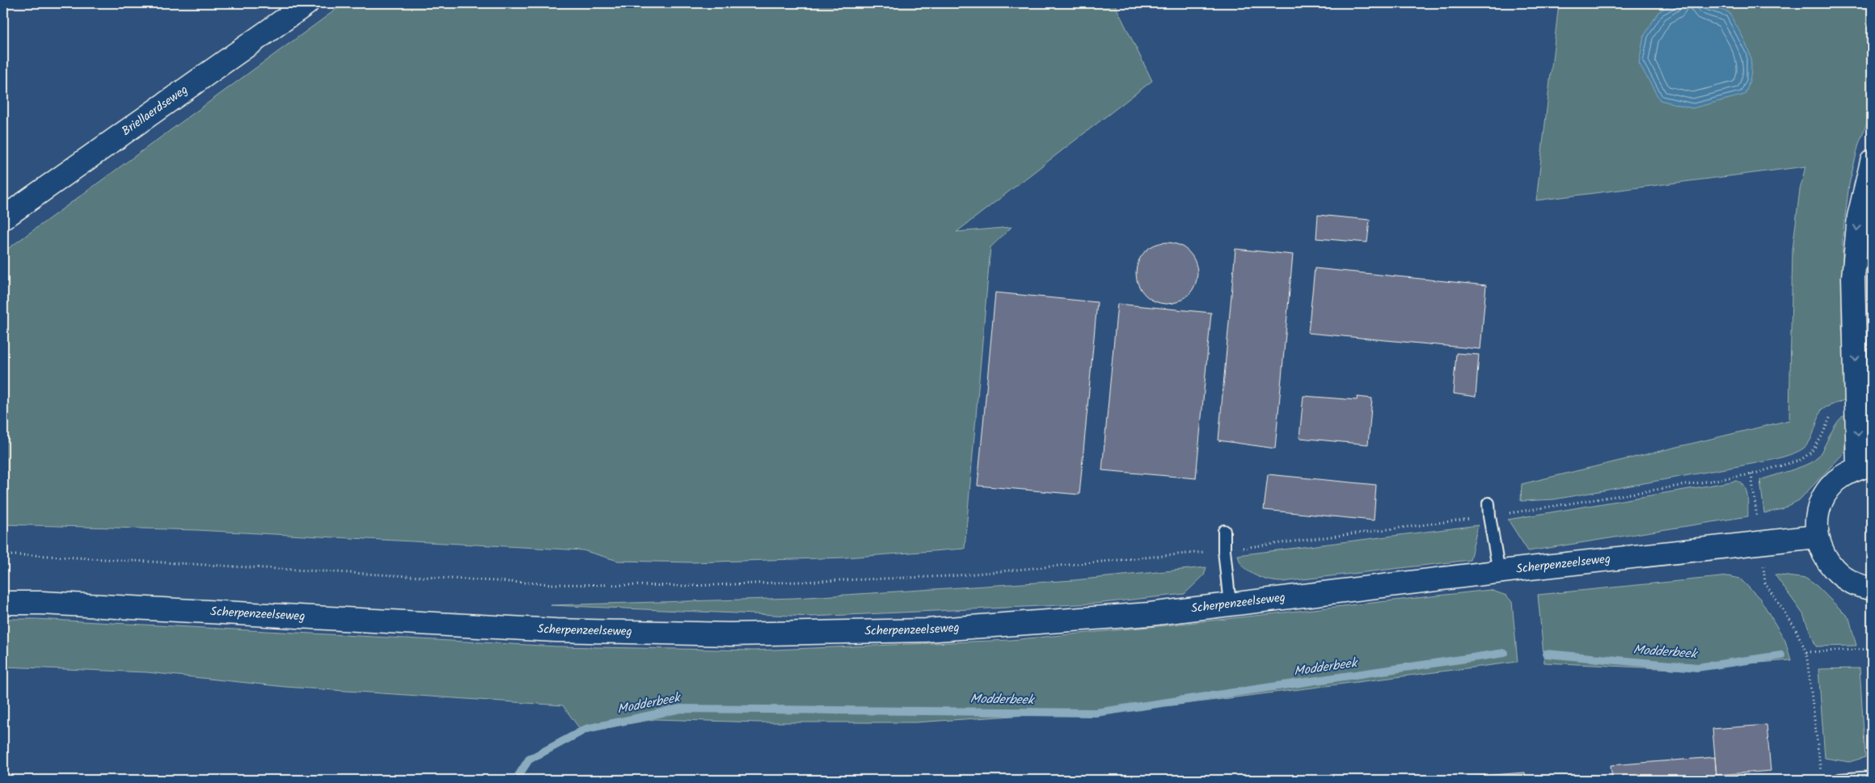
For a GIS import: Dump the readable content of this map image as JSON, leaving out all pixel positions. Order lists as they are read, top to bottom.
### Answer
{
  "streets": {
    "main road": ["Briellaerdseweg", "Scherpenzeelseweg"]
  },
  "water": ["Modderbeek"]
}
